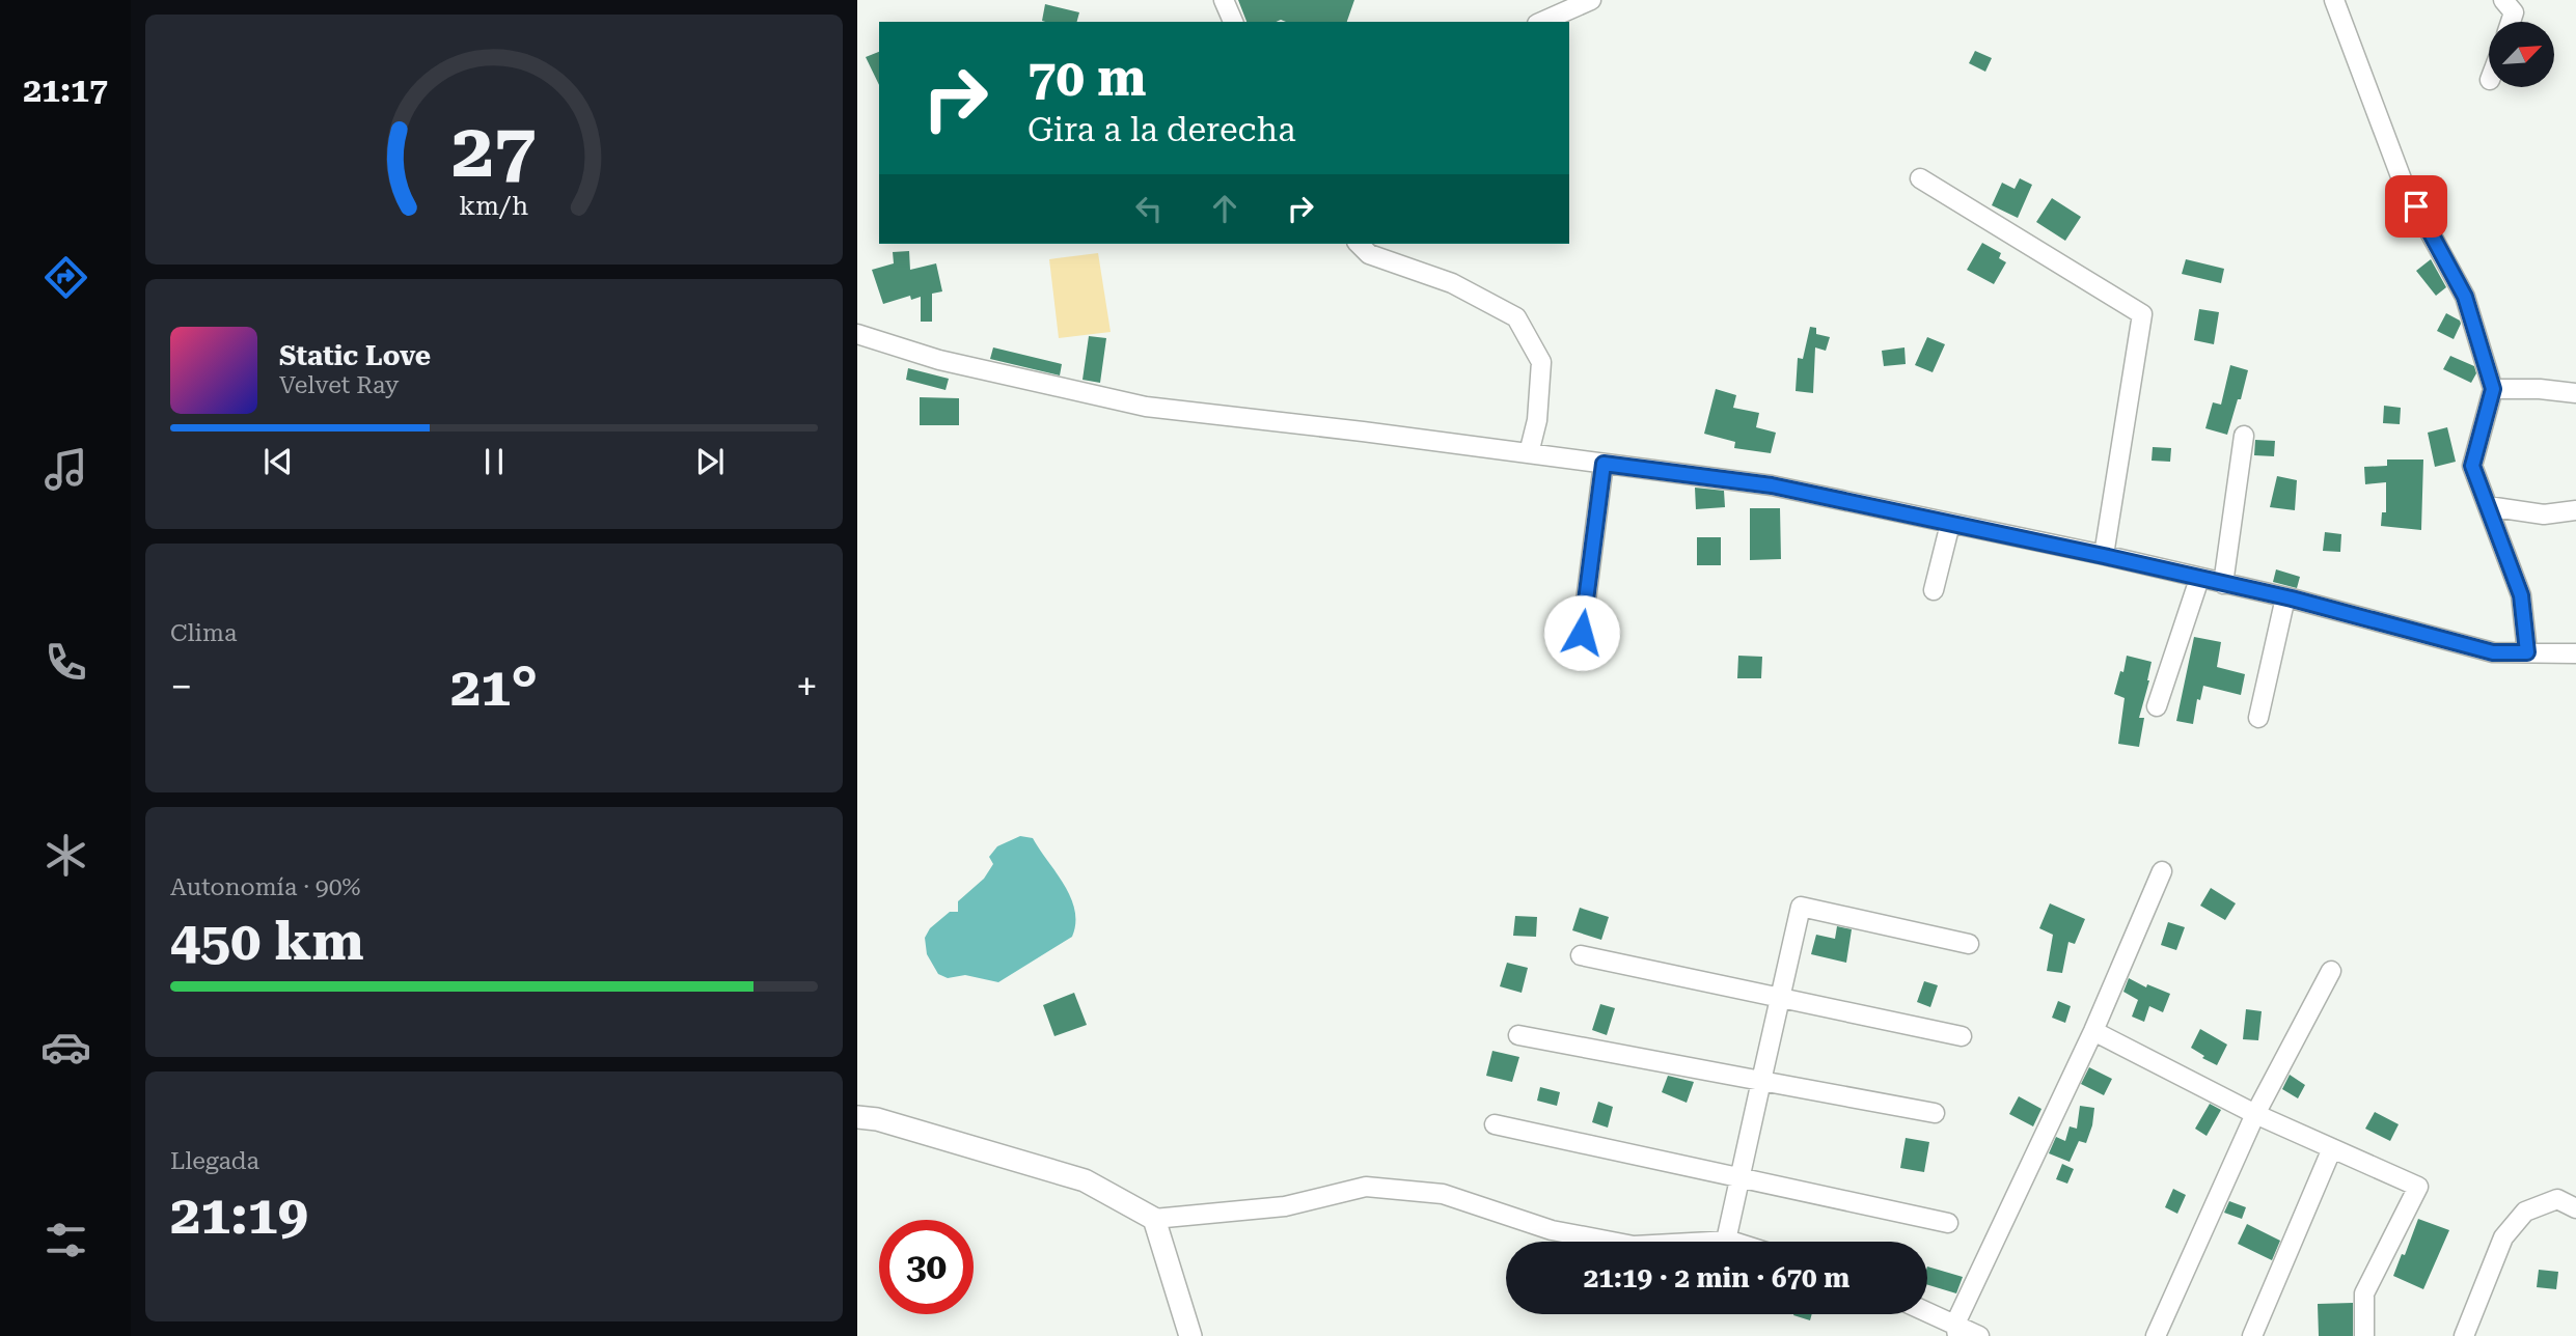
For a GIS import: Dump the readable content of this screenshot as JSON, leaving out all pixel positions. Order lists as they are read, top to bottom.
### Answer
{
  "north": "top right",
  "page": {
    "tabs": "21:17",
    "turn": ["70 m", "Gira a la derecha"],
    "song": ["Static Love", "Velvet Ray"],
    "tile": [
      "Clima",
      ["Autonomía · 90%", "450 km"],
      ["Llegada", "21:19"]
    ],
    "heat": ["−", "21°", "+"],
    "limit": "30",
    "trip": "21:19 · 2 min · 670 m",
    "gauge": ["27", "km/h"]
  }
}
